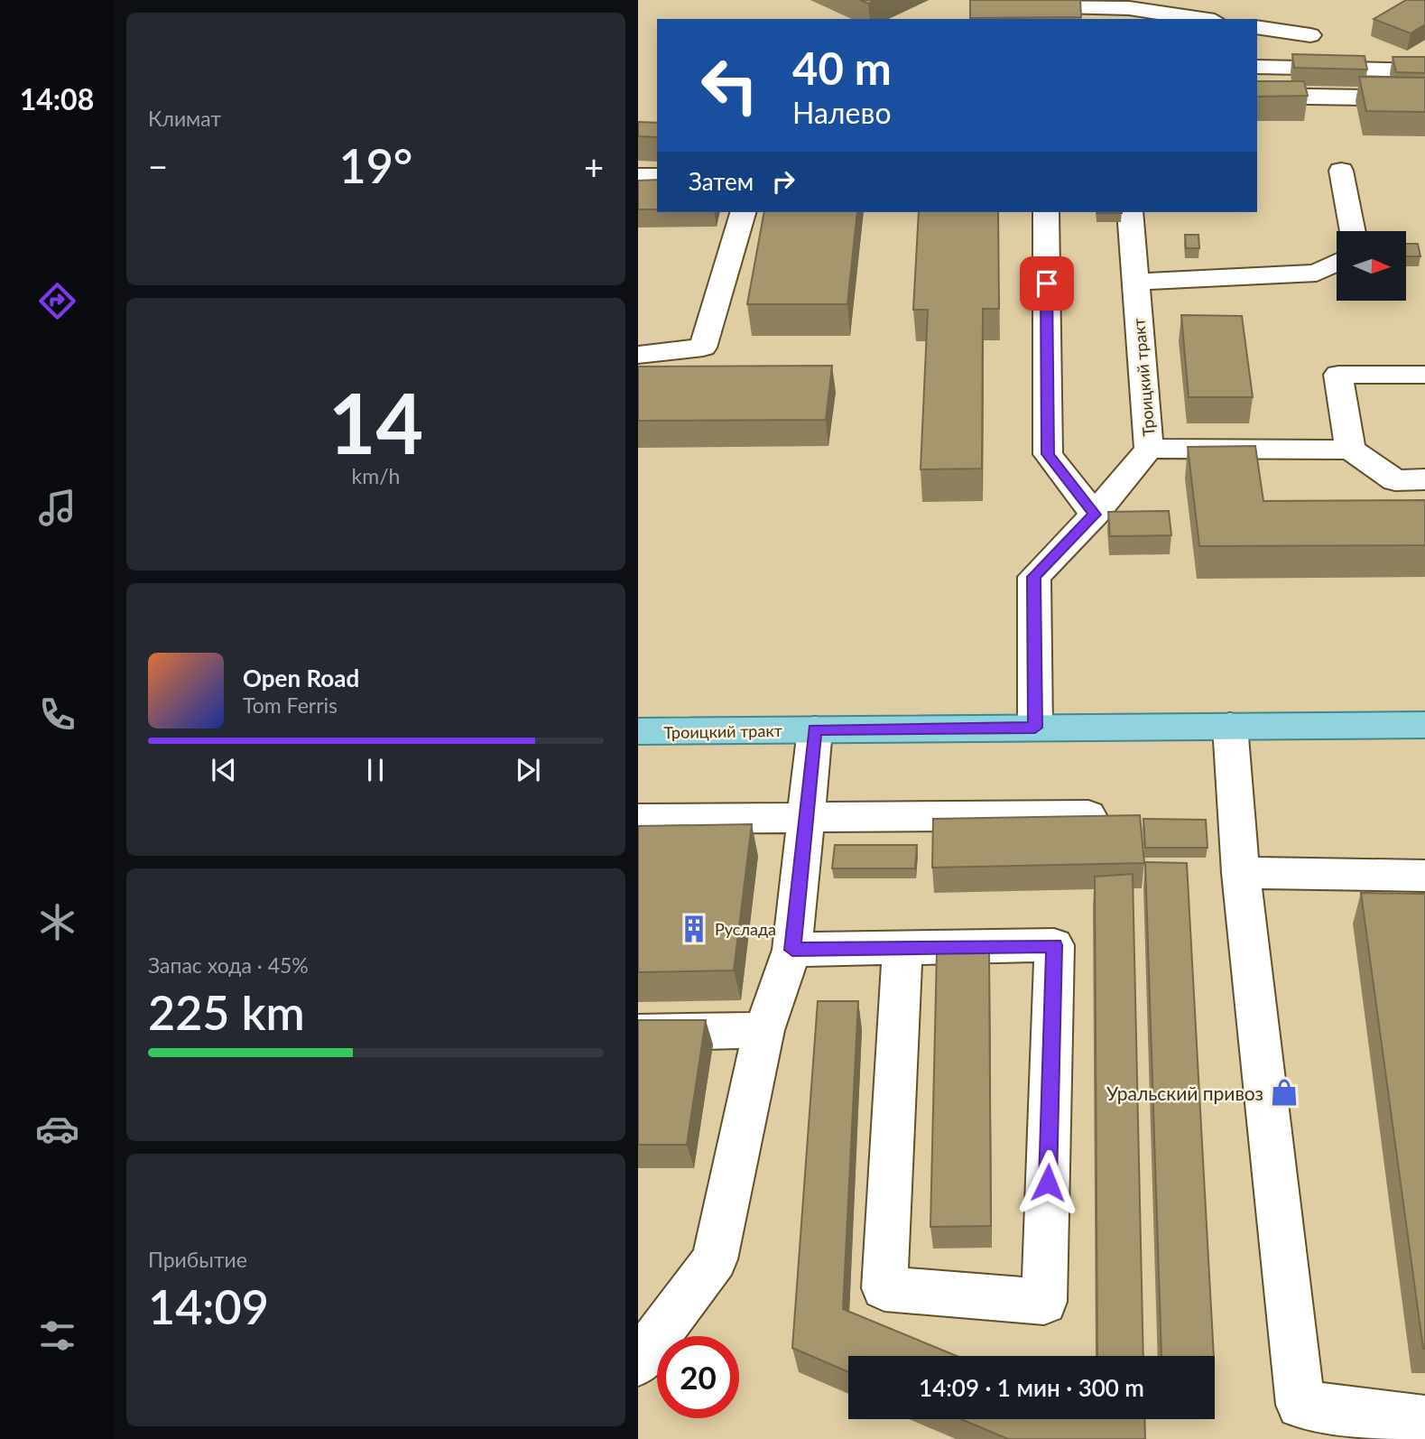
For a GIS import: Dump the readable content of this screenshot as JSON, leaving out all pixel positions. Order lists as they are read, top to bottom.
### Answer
{
  "streets": {
    "main road": ["Троицкий тракт"]
  },
  "places": {
    "building": ["Руслада"],
    "shop": ["Уральский привоз"]
  },
  "north": "right",
  "page": {
    "tabs": "14:08",
    "tile": [
      "Климат",
      ["14", "km/h"],
      ["Запас хода · 45%", "225 km"],
      ["Прибытие", "14:09"]
    ],
    "turn": ["40 m", "Налево"],
    "heat": ["−", "19°", "+"],
    "then": "Затем",
    "song": ["Open Road", "Tom Ferris"],
    "limit": "20",
    "trip": "14:09 · 1 мин · 300 m"
  }
}
